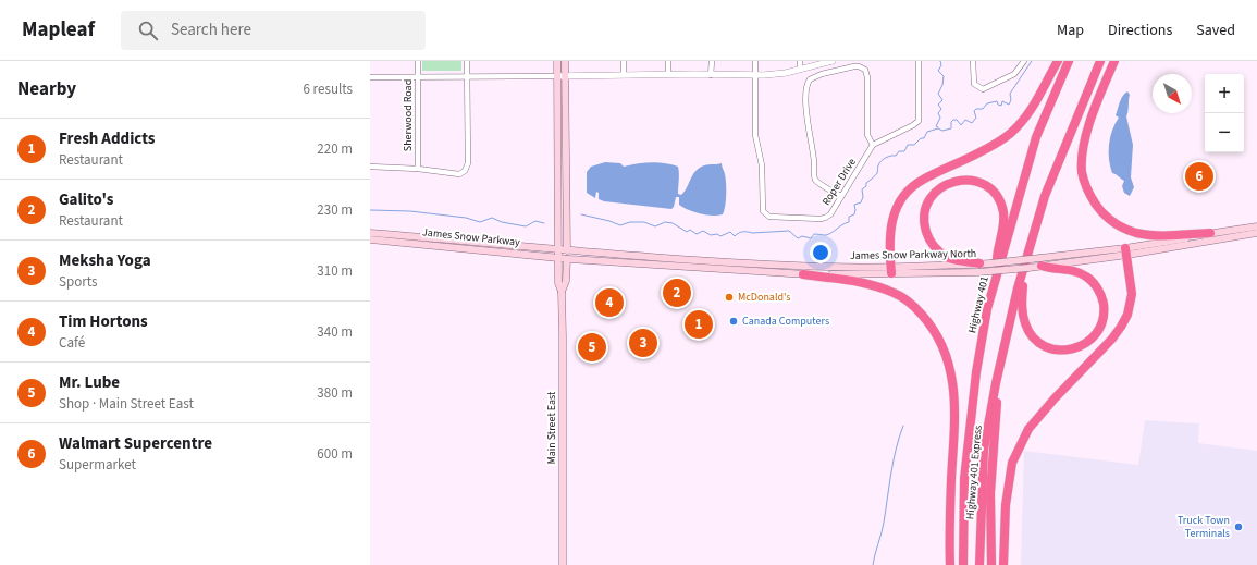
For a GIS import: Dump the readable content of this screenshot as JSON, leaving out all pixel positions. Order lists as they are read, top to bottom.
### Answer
{
  "streets": {
    "highway": ["Highway 401", "Highway 401 Express"],
    "main road": ["James Snow Parkway", "James Snow Parkway North", "Main Street East"],
    "street": ["Sherwood Road", "Roper Drive"]
  },
  "crossings": [
    ["James Snow Parkway", "James Snow Parkway North"],
    ["James Snow Parkway", "Main Street East"],
    ["James Snow Parkway North", "Main Street East"]
  ],
  "places": ["McDonald's", "Canada Computers", "Truck Town Terminals"],
  "north": "bottom right",
  "page": {
    "header": "Mapleaf",
    "search": "Search here",
    "nav": ["Map", "Directions", "Saved"],
    "heading": ["Nearby", "6 results"],
    "map_buttons": ["+", "−"],
    "list": [
      {
        "mark": "1",
        "name": "Fresh Addicts",
        "note": "Restaurant",
        "value": "220 m"
      },
      {
        "mark": "2",
        "name": "Galito's",
        "note": "Restaurant",
        "value": "230 m"
      },
      {
        "mark": "3",
        "name": "Meksha Yoga",
        "note": "Sports",
        "value": "310 m"
      },
      {
        "mark": "4",
        "name": "Tim Hortons",
        "note": "Café",
        "value": "340 m"
      },
      {
        "mark": "5",
        "name": "Mr. Lube",
        "note": "Shop · Main Street East",
        "value": "380 m"
      },
      {
        "mark": "6",
        "name": "Walmart Supercentre",
        "note": "Supermarket",
        "value": "600 m"
      }
    ],
    "pins": [
      "6",
      "2",
      "4",
      "1",
      "3",
      "5"
    ]
  }
}
